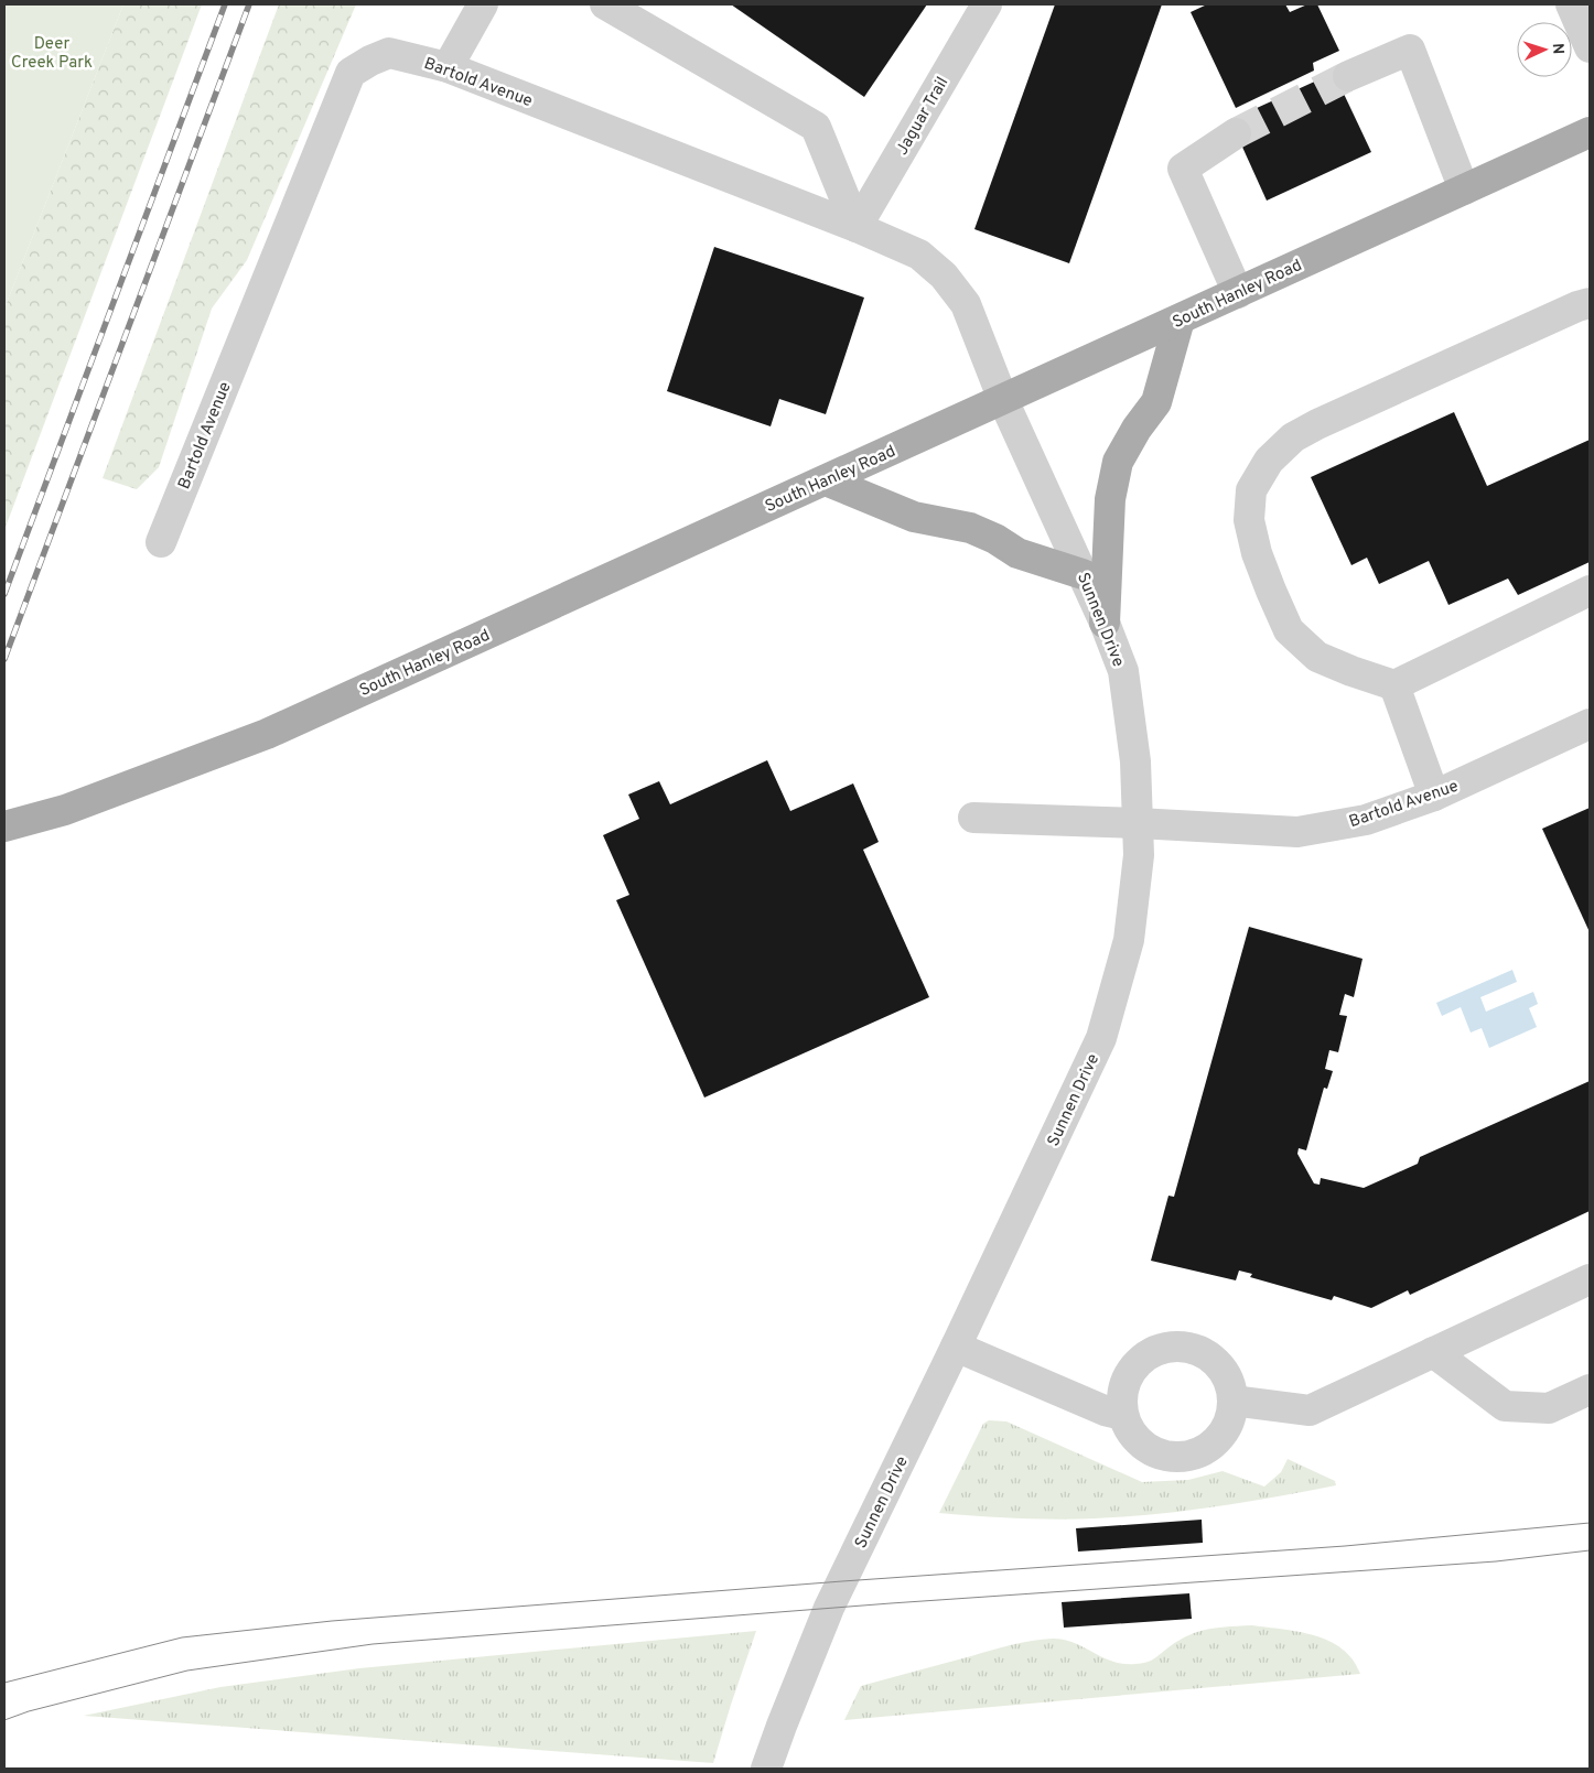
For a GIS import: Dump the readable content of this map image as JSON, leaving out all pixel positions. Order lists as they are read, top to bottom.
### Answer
{
  "streets": {
    "main road": ["South Hanley Road"],
    "street": ["Bartold Avenue", "Jaguar Trail", "Sunnen Drive"]
  },
  "crossings": [
    ["Bartold Avenue", "Jaguar Trail"],
    ["Bartold Avenue", "South Hanley Road"],
    ["Bartold Avenue", "Sunnen Drive"],
    ["South Hanley Road", "Sunnen Drive"]
  ],
  "parks": ["Deer Creek Park"],
  "north": "right"
}
